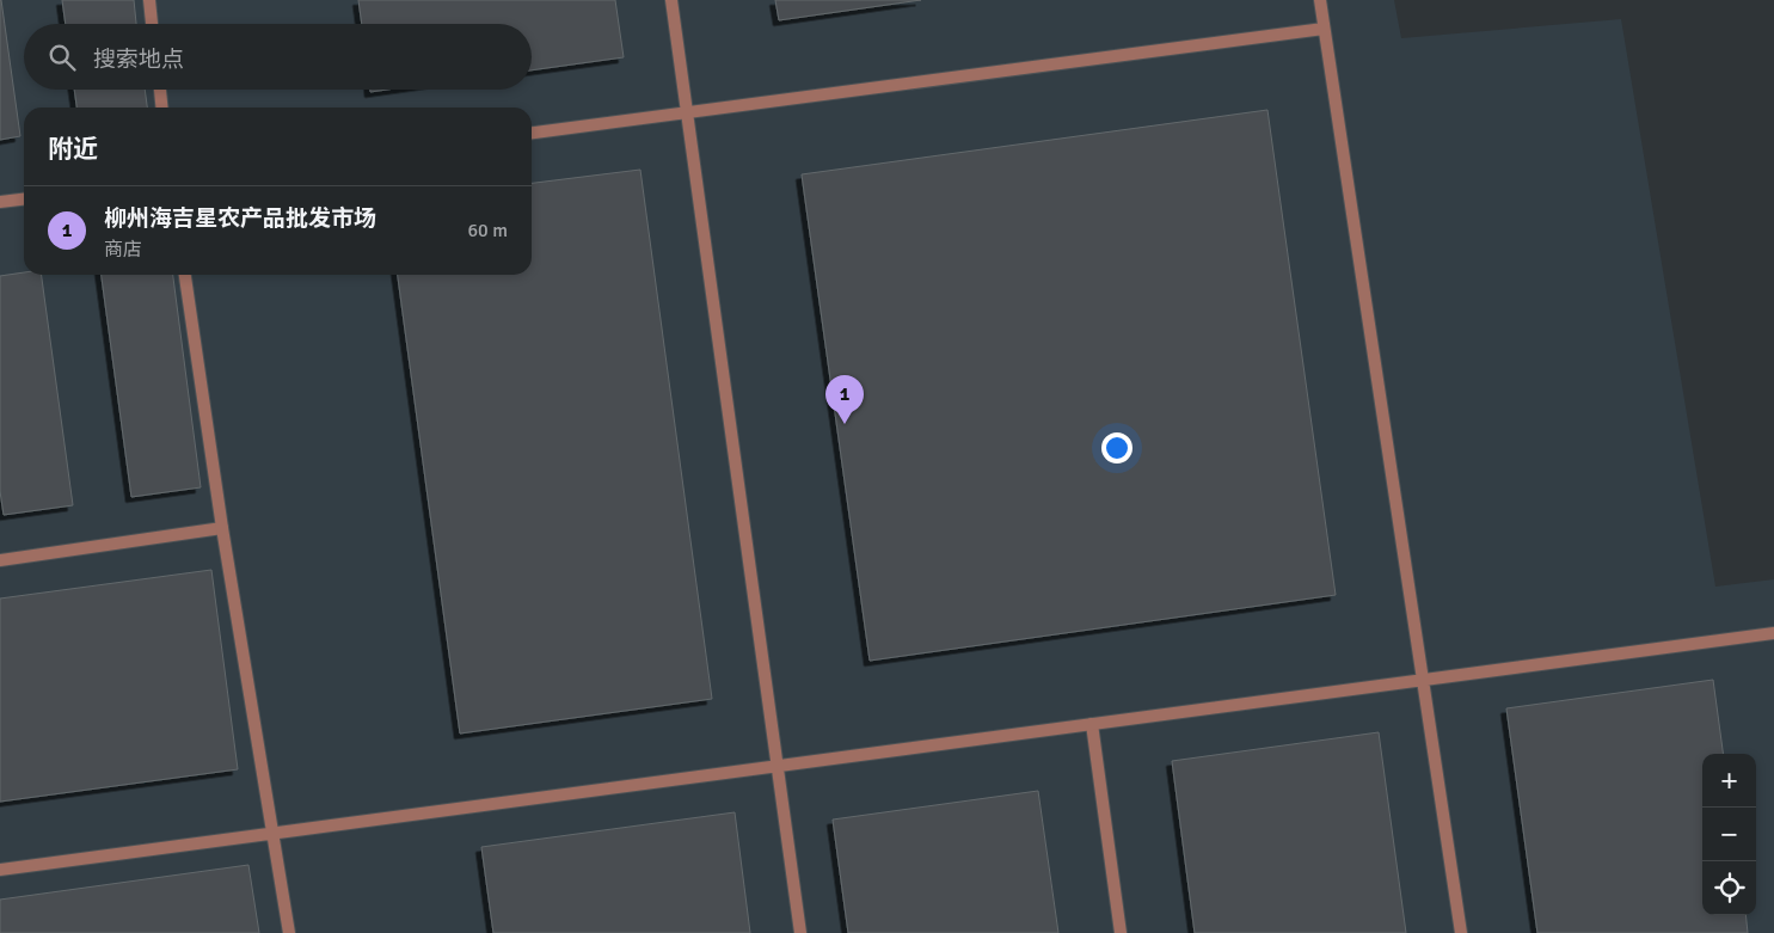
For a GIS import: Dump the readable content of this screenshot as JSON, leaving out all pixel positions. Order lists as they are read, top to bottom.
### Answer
{
  "page": {
    "search": "搜索地点",
    "heading": "附近",
    "list": [
      {
        "mark": "1",
        "name": "柳州海吉星农产品批发市场",
        "note": "商店",
        "value": "60 m"
      }
    ],
    "pins": "1",
    "map_buttons": ["+", "−"]
  }
}
